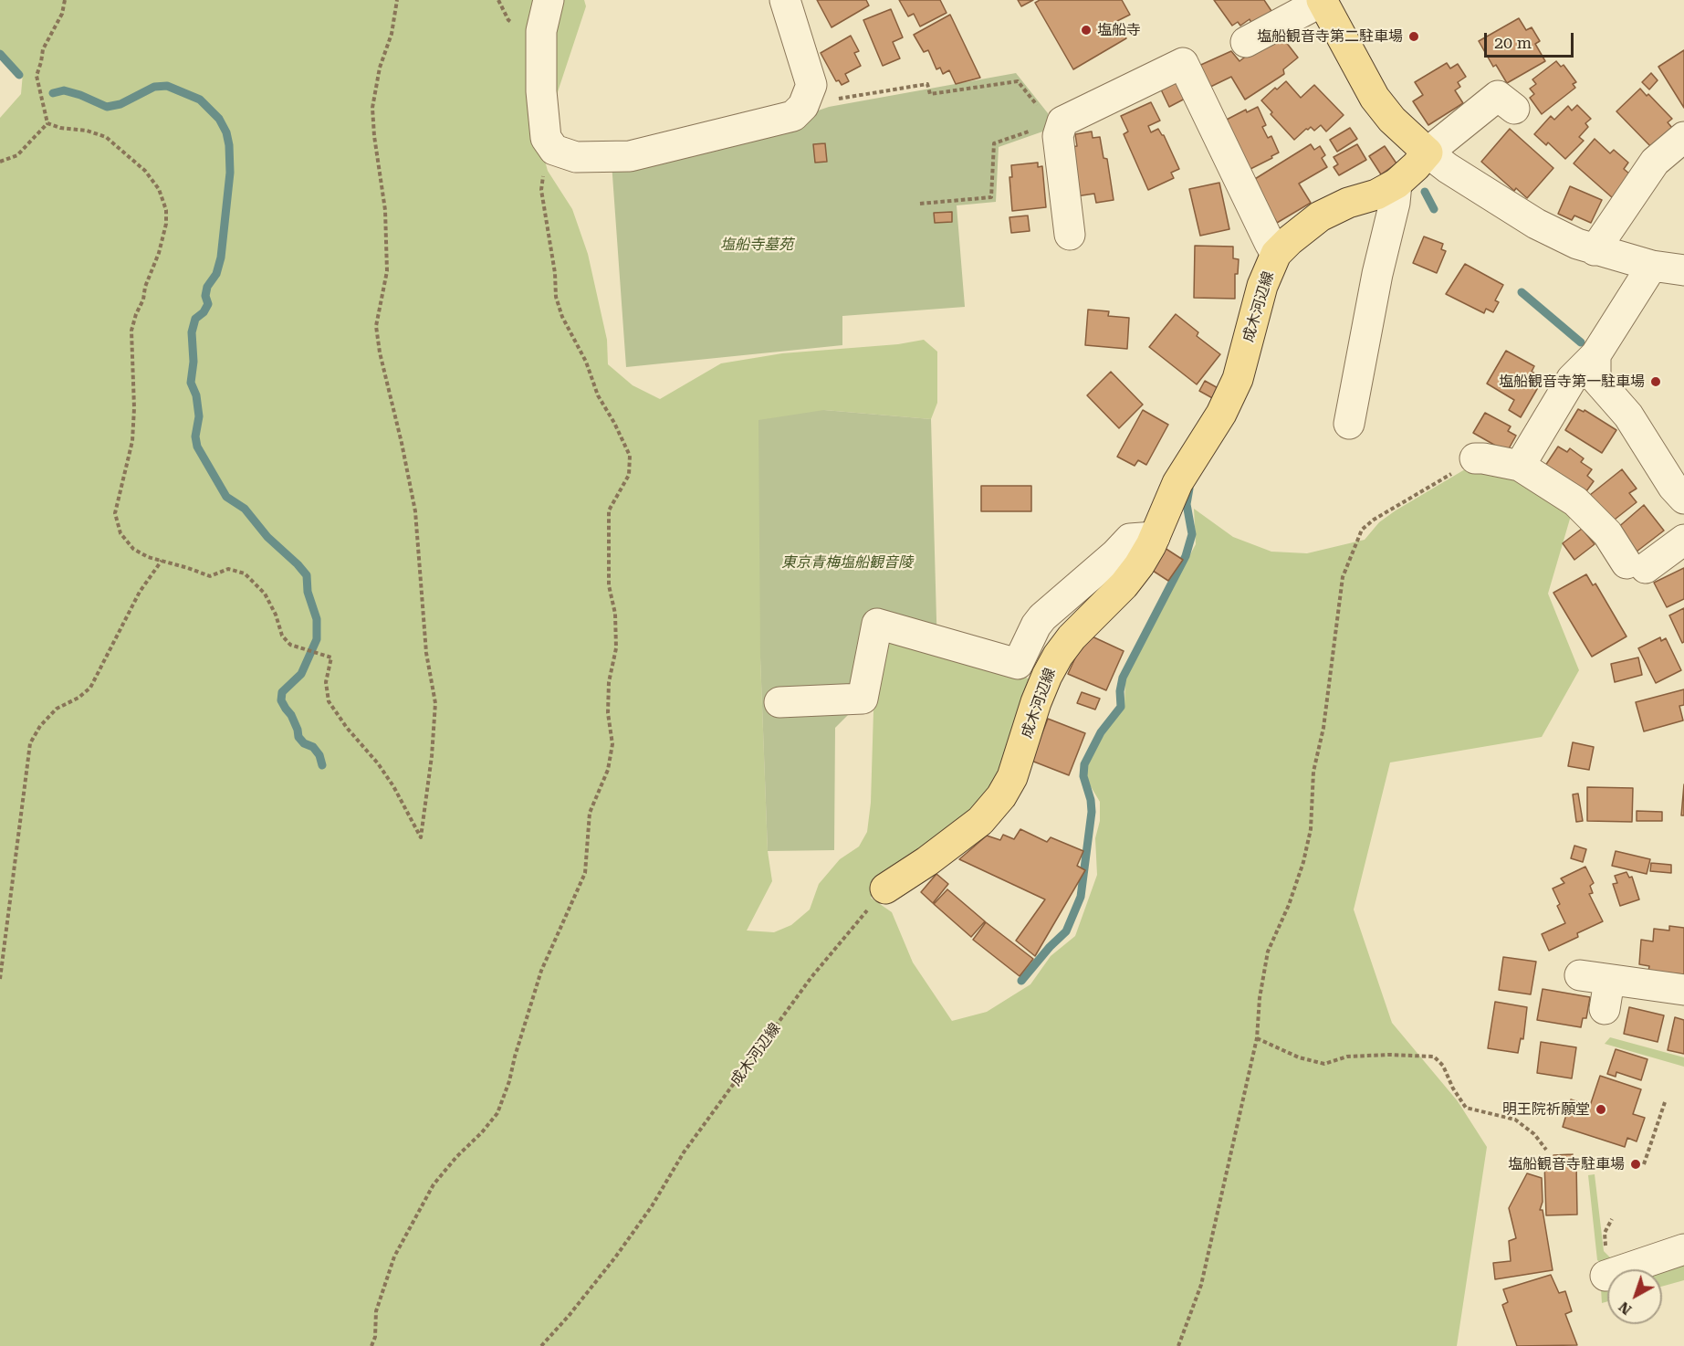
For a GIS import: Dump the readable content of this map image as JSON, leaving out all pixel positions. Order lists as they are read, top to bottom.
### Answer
{
  "streets": {
    "main road": ["成木河辺線"]
  },
  "parks": ["塩船寺墓苑", "東京青梅塩船観音陵"],
  "places": [
    "塩船寺",
    "塩船観音寺第二駐車場",
    "塩船観音寺第一駐車場",
    "明王院祈願堂",
    "塩船観音寺駐車場"
  ],
  "scale_bar": "20 m",
  "north": "bottom left"
}
